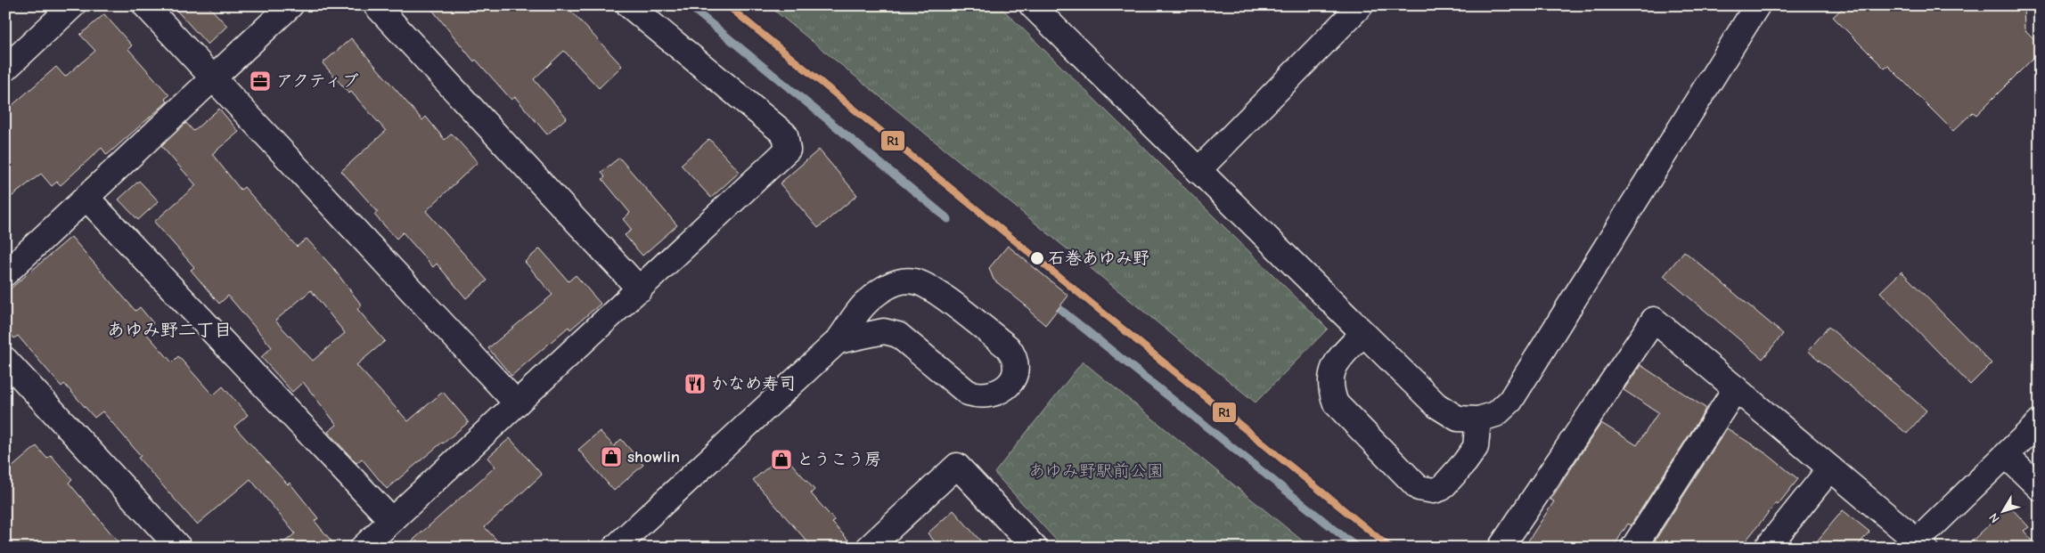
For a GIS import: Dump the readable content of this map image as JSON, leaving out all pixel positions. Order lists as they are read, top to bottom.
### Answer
{
  "districts": ["あゆみ野二丁目"],
  "parks": ["あゆみ野駅前公園"],
  "places": {
    "office": ["アクティブ"],
    "other": ["石巻あゆみ野"],
    "restaurant": ["かなめ寿司"],
    "shop": ["showlin", "とうこう房"]
  },
  "lines": ["transit line R1"],
  "north": "bottom left"
}
